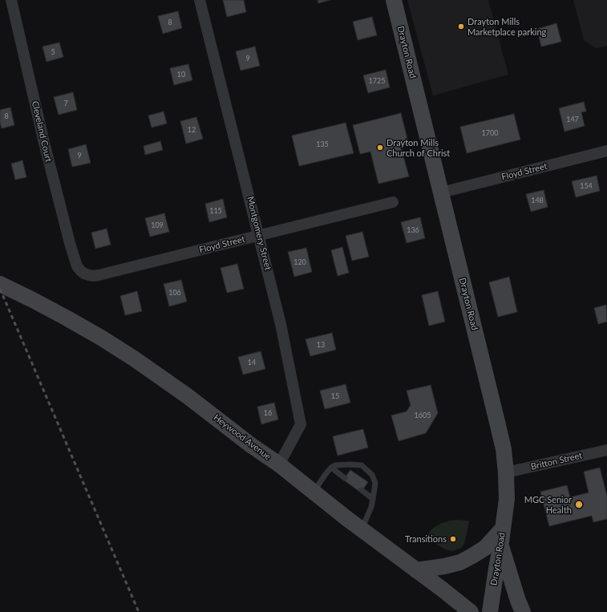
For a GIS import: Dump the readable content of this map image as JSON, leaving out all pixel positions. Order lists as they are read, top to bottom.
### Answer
{
  "streets": {
    "main road": ["Drayton Road", "Heywood Avenue"],
    "street": [
      "Cleveland Court",
      "Floyd Street",
      "Montgomery Street",
      "Britton Street"
    ]
  },
  "crossings": [
    ["Drayton Road", "Floyd Street"],
    ["Drayton Road", "Britton Street"],
    ["Cleveland Court", "Floyd Street"],
    ["Floyd Street", "Montgomery Street"],
    ["Montgomery Street", "Heywood Avenue"]
  ],
  "places": [
    "Drayton Mills Marketplace parking",
    "Drayton Mills Church of Christ",
    "MGC Senior Health",
    "Transitions"
  ],
  "house_numbers": [
    "8",
    "5",
    "9",
    "10",
    "1725",
    "7",
    "8",
    "147",
    "12",
    "1700",
    "135",
    "9",
    "154",
    "148",
    "115",
    "109",
    "136",
    "120",
    "106",
    "13",
    "14",
    "15",
    "16",
    "1605"
  ]
}
